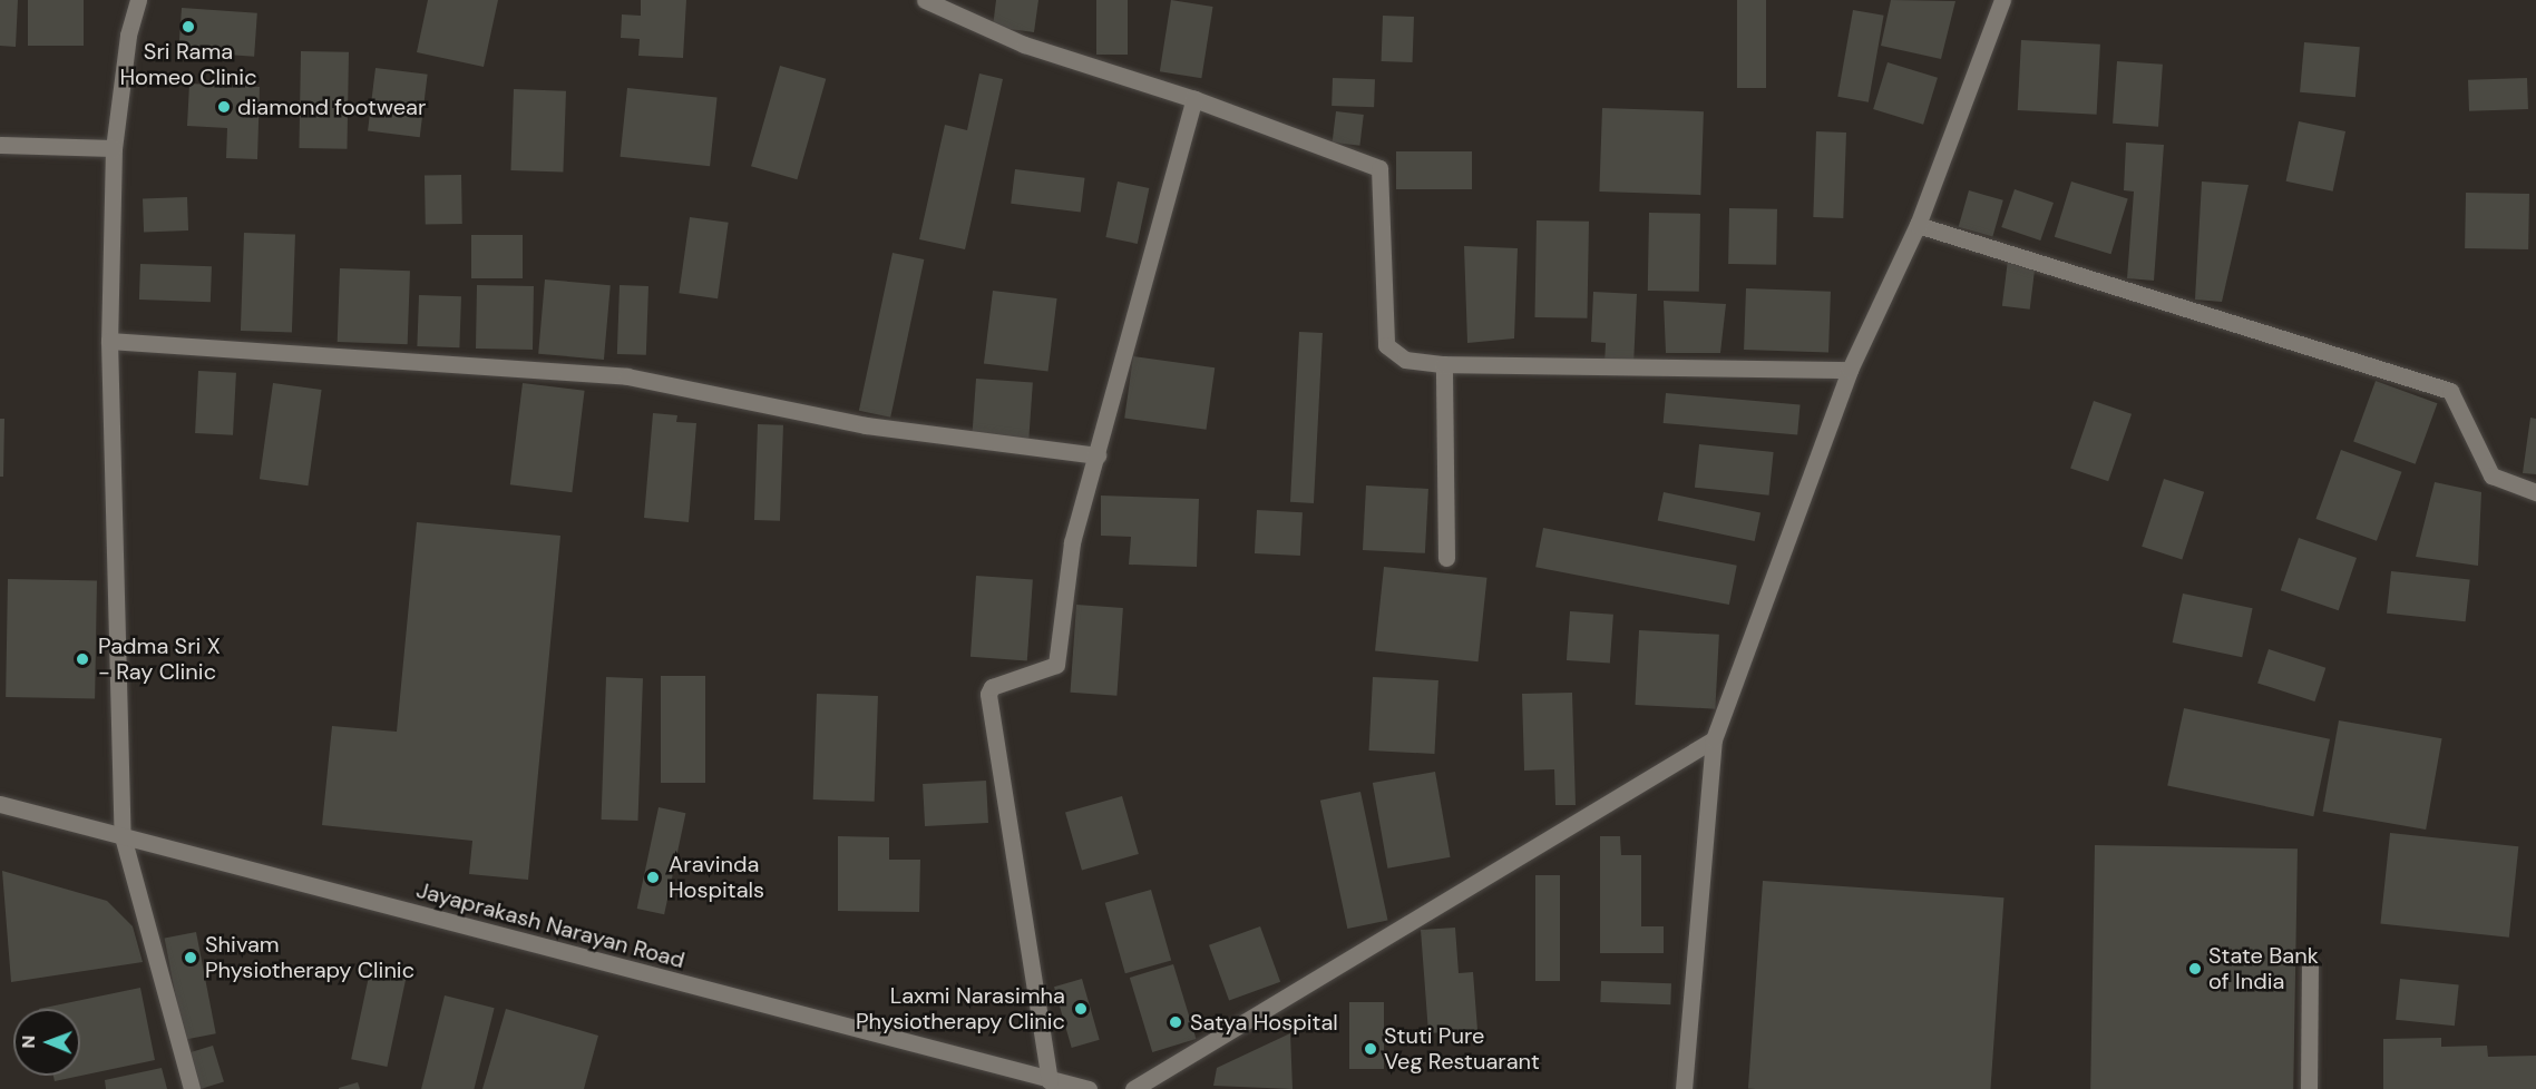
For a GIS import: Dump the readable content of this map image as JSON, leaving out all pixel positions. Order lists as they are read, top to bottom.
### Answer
{
  "streets": {
    "street": ["Jayaprakash Narayan Road"]
  },
  "places": [
    "Sri Rama Homeo Clinic",
    "diamond footwear",
    "Padma Sri X - Ray Clinic",
    "Aravinda Hospitals",
    "Shivam Physiotherapy Clinic",
    "State Bank of India",
    "Laxmi Narasimha Physiotherapy Clinic",
    "Satya Hospital",
    "Stuti Pure Veg Restuarant"
  ],
  "north": "left"
}
